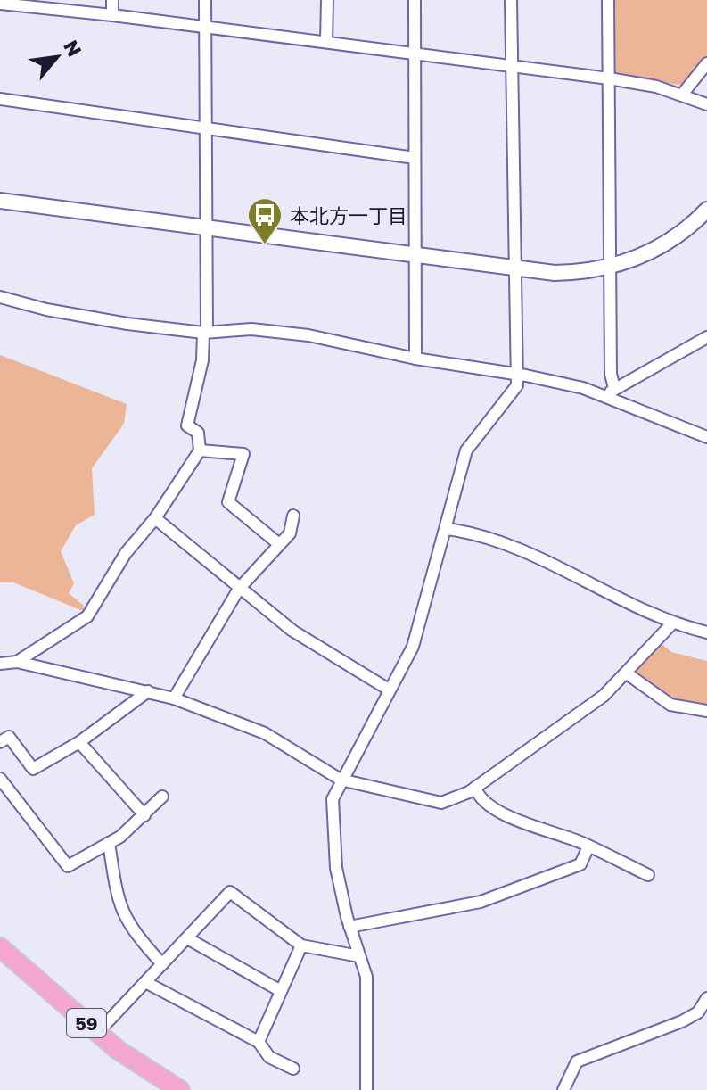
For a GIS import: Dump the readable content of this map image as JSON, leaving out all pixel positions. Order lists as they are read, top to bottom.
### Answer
{
  "streets": {
    "main road": ["59"]
  },
  "places": {
    "bus stop": ["本北方一丁目"]
  },
  "north": "top right"
}
